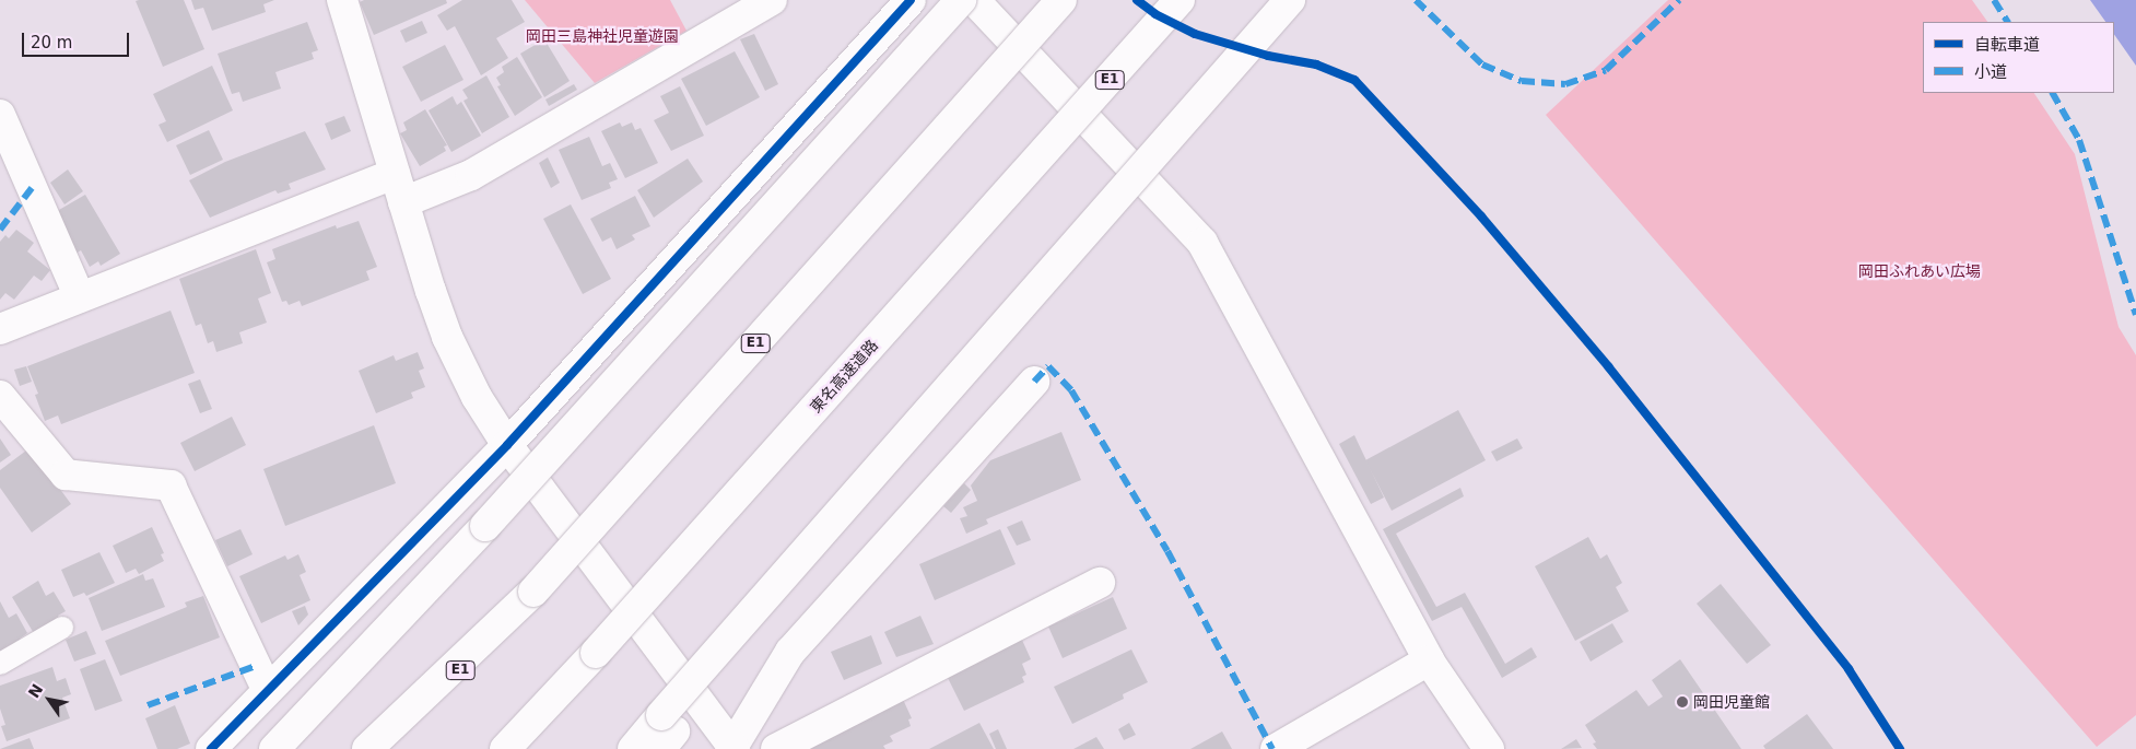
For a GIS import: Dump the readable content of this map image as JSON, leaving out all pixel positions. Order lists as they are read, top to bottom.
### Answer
{
  "streets": {
    "main road": ["E1", "東名高速道路"]
  },
  "parks": ["岡田三島神社児童遊園", "岡田ふれあい広場"],
  "places": ["岡田児童館"],
  "legend": ["自転車道", "小道"],
  "scale_bar": "20 m",
  "north": "top left"
}
